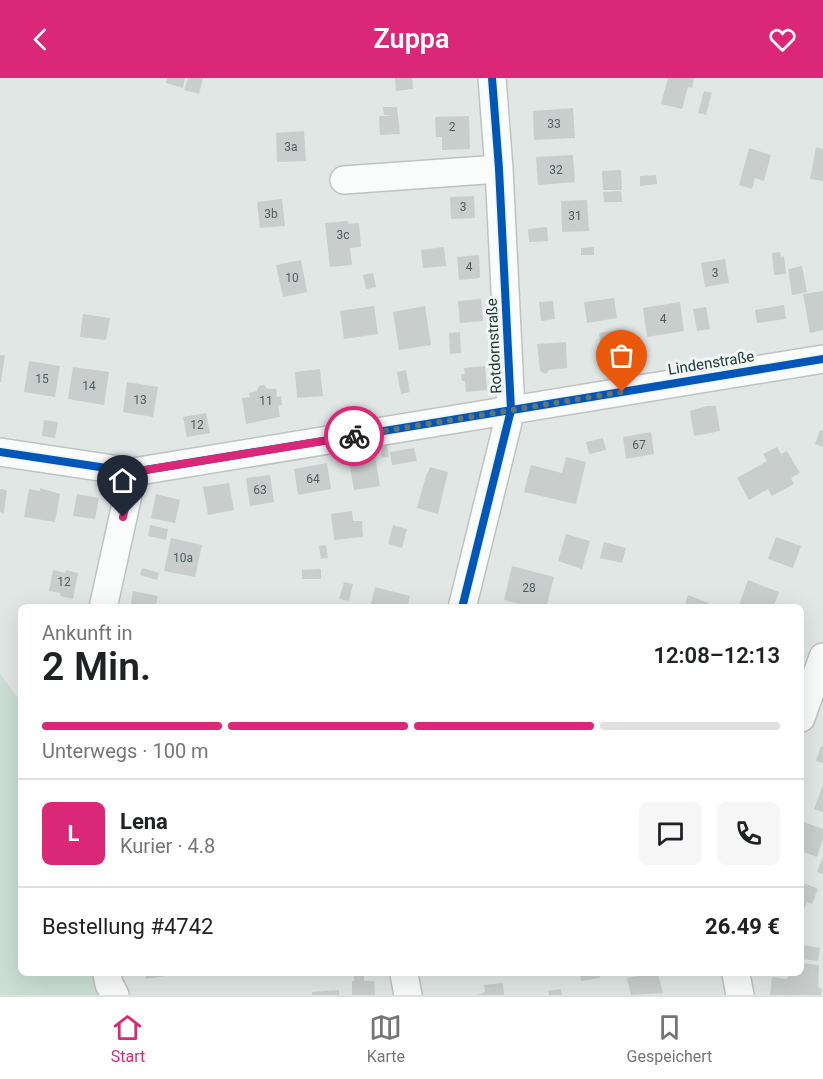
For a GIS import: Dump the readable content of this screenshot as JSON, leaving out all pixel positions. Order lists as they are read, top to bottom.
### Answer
{
  "streets": {
    "street": ["Rotdornstraße", "Lindenstraße"]
  },
  "crossings": [
    ["Rotdornstraße", "Lindenstraße"]
  ],
  "house_numbers": [
    "33",
    "2",
    "3a",
    "32",
    "3",
    "3b",
    "31",
    "3c",
    "4",
    "3",
    "10",
    "4",
    "15",
    "14",
    "13",
    "11",
    "12",
    "67",
    "64",
    "63",
    "10a",
    "12",
    "28"
  ],
  "page": {
    "header": "Zuppa",
    "heading": ["2 Min.", "Ankunft in", "12:08–12:13"],
    "panel": [
      "Lena",
      "Kurier · 4.8",
      "Bestellung #4742",
      "26.49 €"
    ],
    "bar": "Unterwegs · 100 m",
    "round": "L",
    "tabs": ["Start", "Karte", "Gespeichert"]
  }
}
